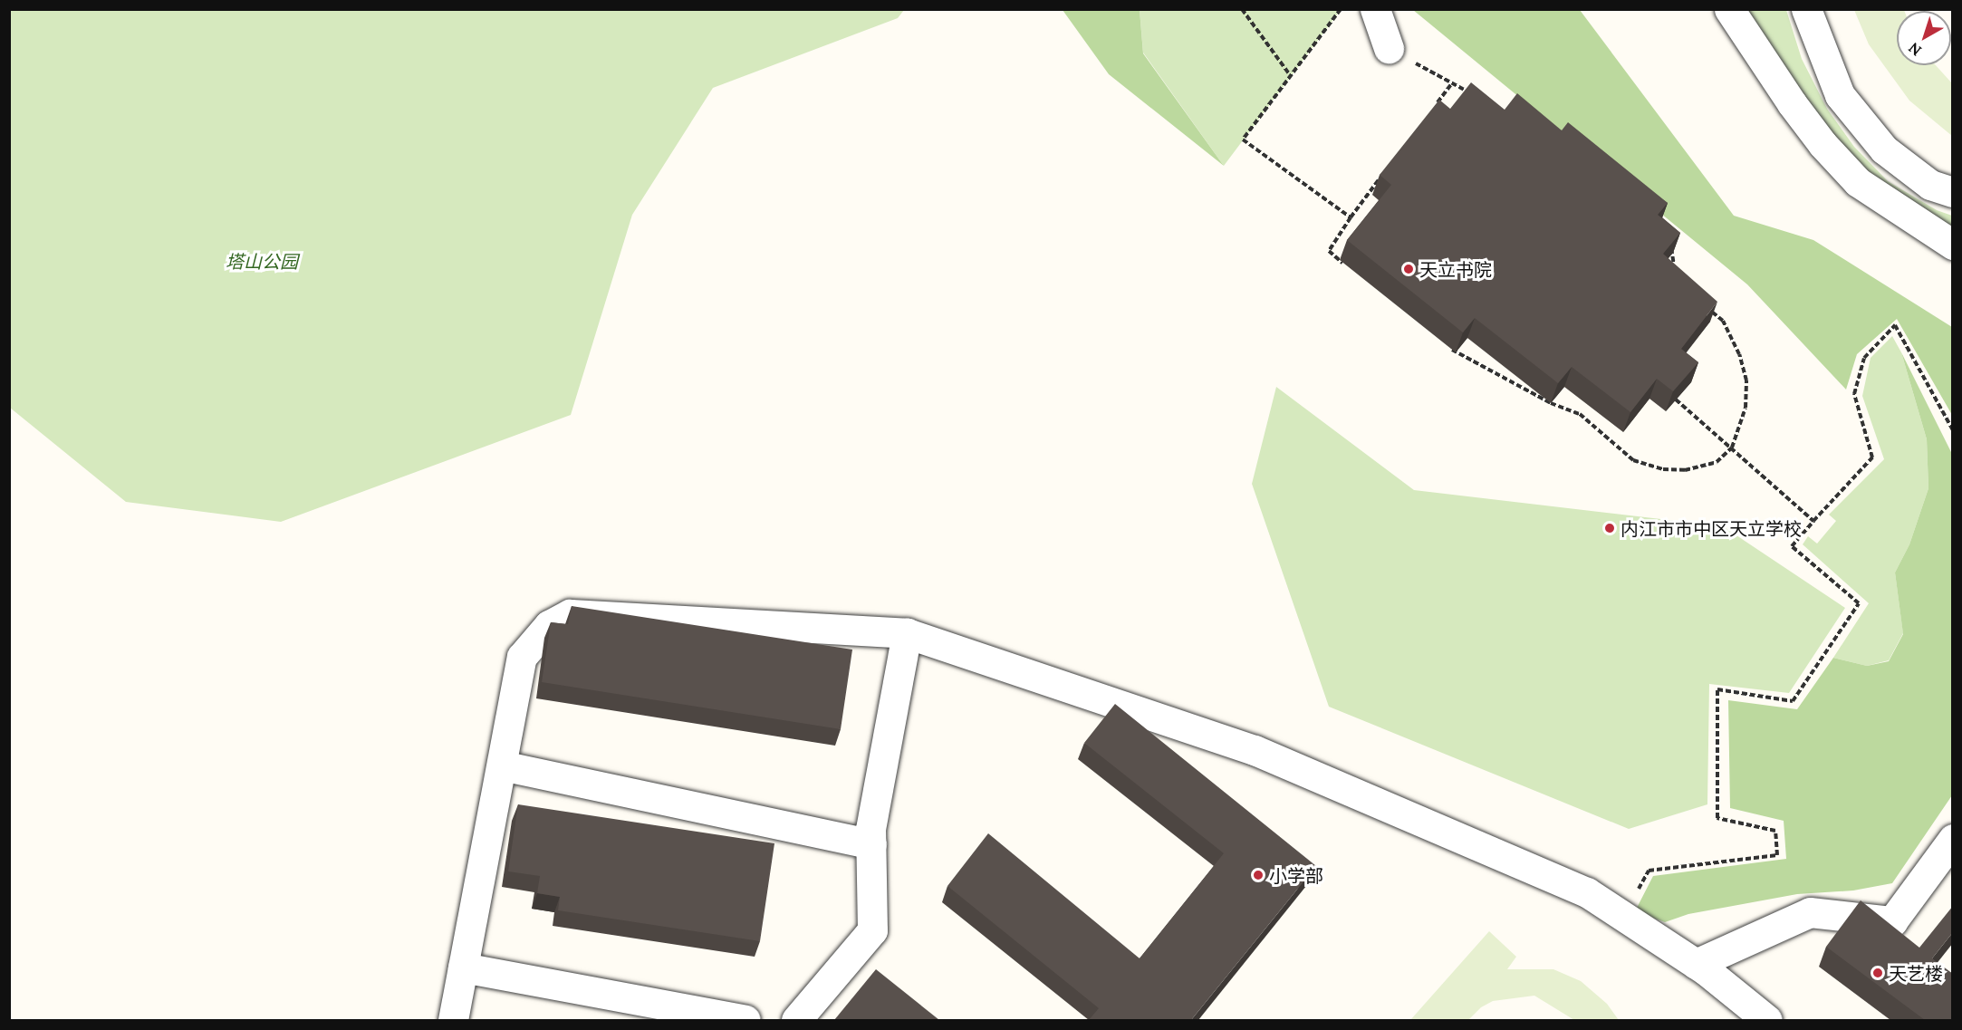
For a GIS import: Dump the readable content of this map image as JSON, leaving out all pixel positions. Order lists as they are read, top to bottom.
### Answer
{
  "parks": ["塔山公园"],
  "places": [
    "天立书院",
    "内江市市中区天立学校",
    "小学部",
    "天艺楼"
  ],
  "north": "bottom left"
}
